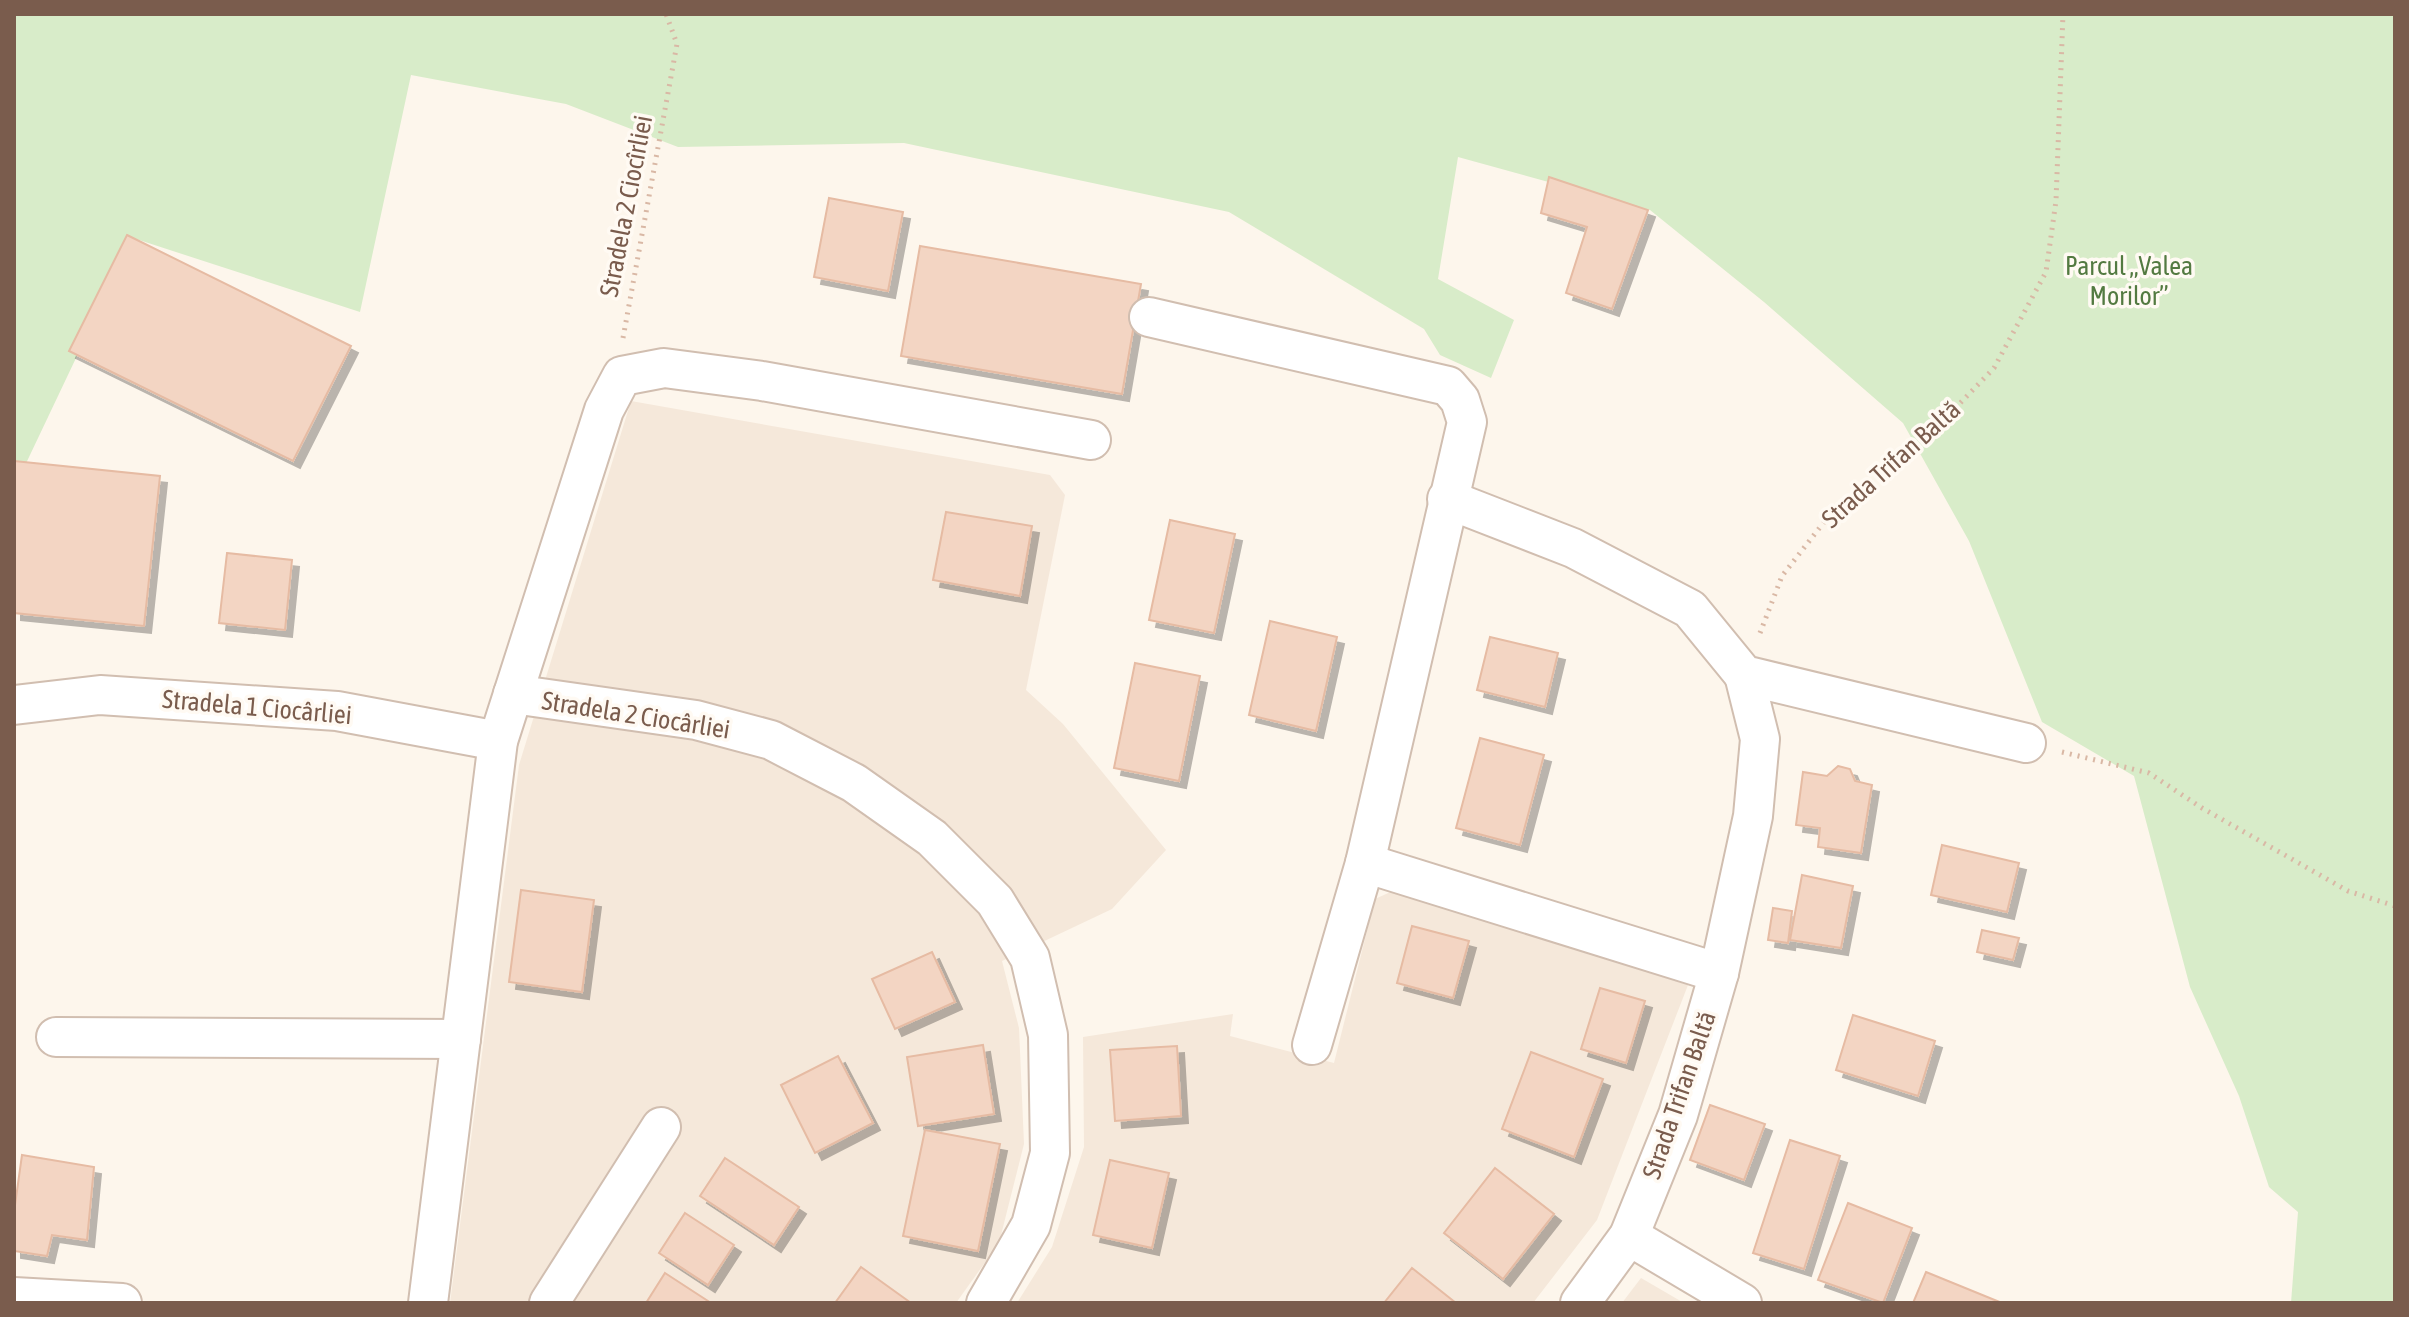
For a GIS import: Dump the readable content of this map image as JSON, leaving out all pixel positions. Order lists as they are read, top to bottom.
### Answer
{
  "streets": {
    "street": ["Strada Trifan Baltă", "Stradela 1 Ciocârliei", "Stradela 2 Ciocârliei"],
    "path": ["Stradela 2 Ciocîrliei"]
  },
  "crossings": [
    ["Stradela 2 Ciocîrliei", "Stradela 2 Ciocârliei"],
    ["Stradela 1 Ciocârliei", "Stradela 2 Ciocârliei"]
  ],
  "parks": ["Parcul „Valea Morilor”"]
}
